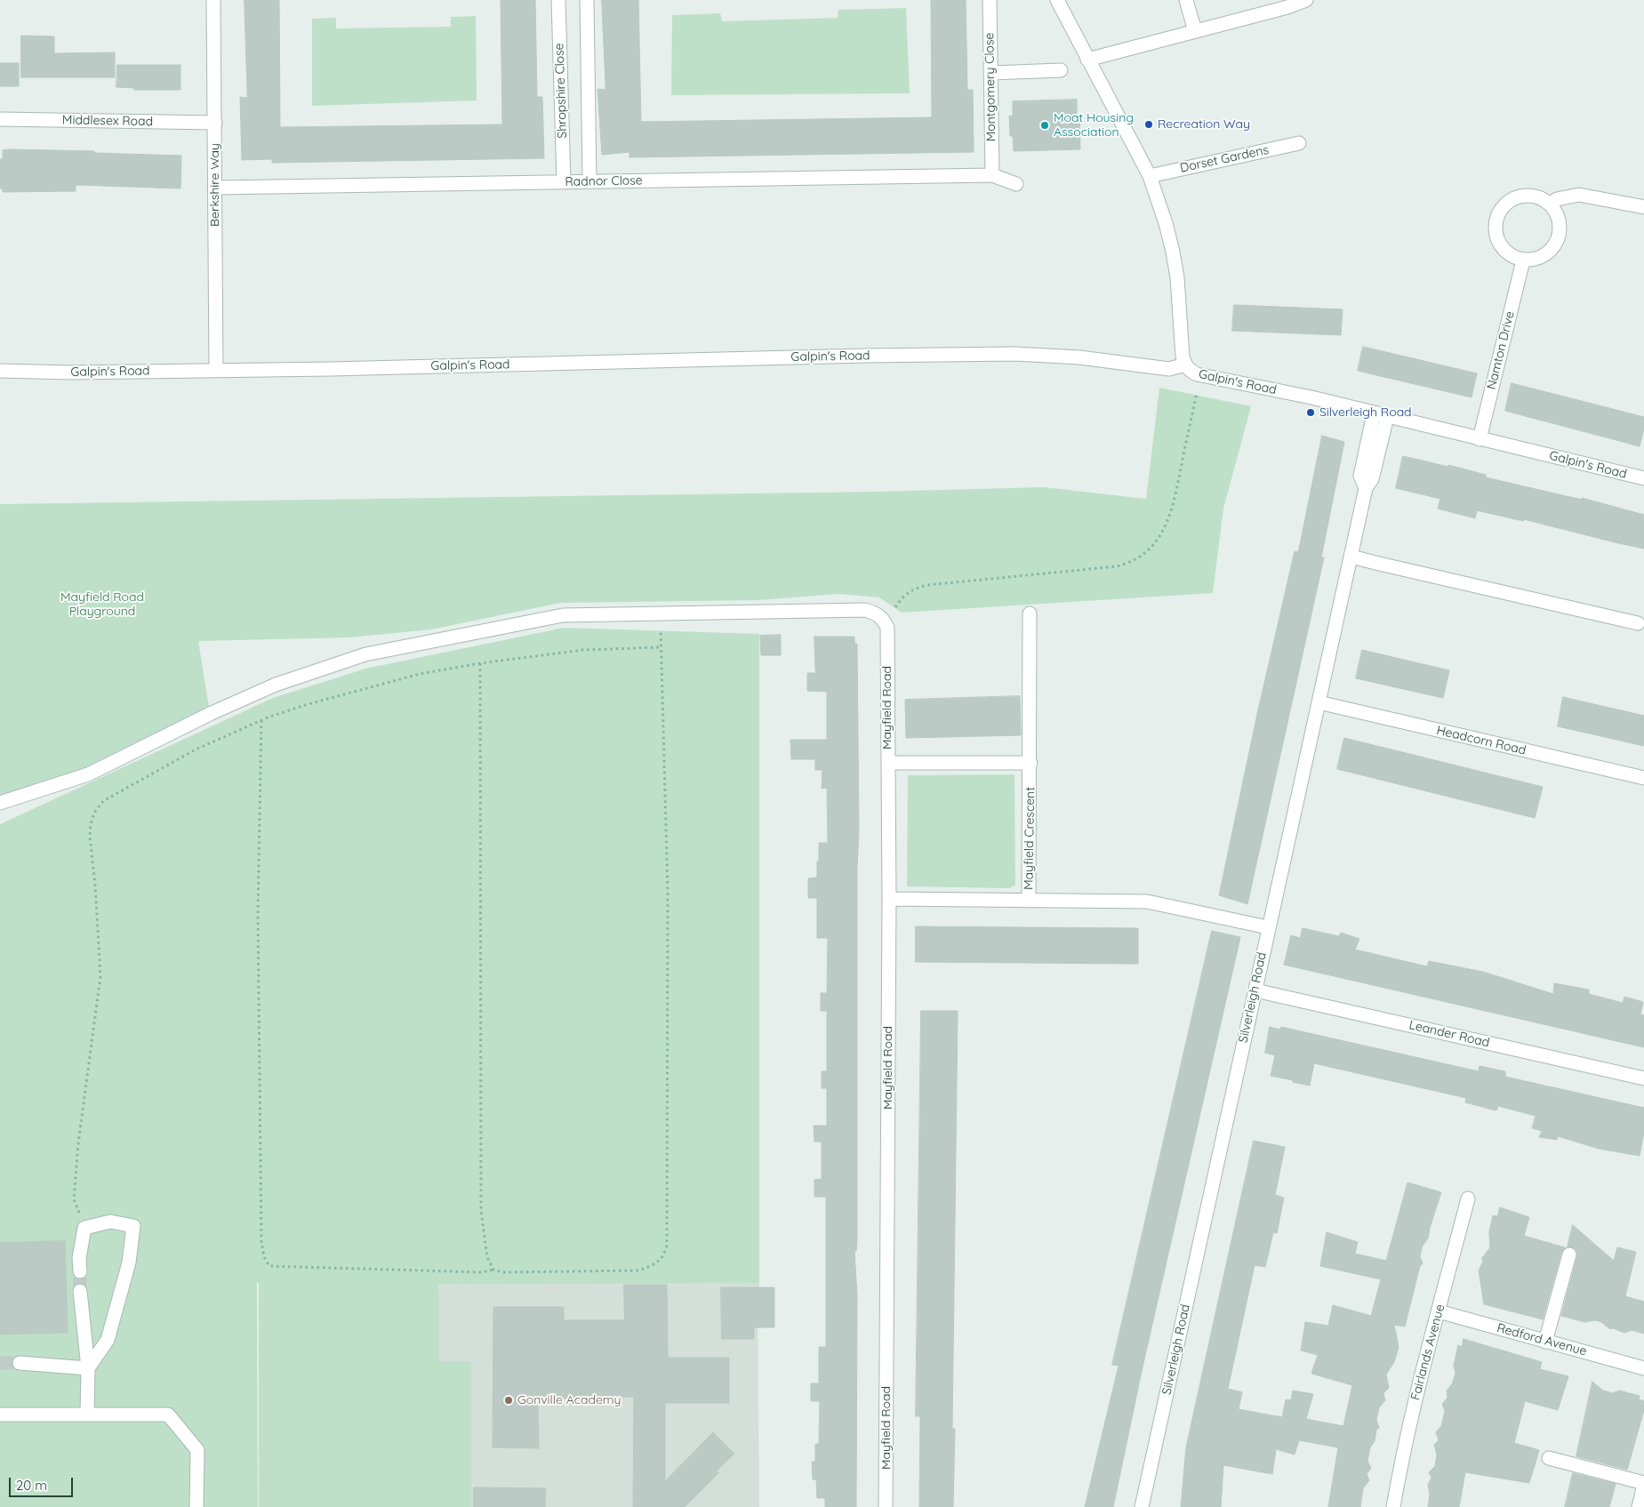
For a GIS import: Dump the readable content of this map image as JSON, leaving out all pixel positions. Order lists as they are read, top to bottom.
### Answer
{
  "streets": {
    "street": [
      "Montgomery Close",
      "Shropshire Close",
      "Middlesex Road",
      "Dorset Gardens",
      "Radnor Close",
      "Berkshire Way",
      "Namton Drive",
      "Galpin's Road",
      "Mayfield Road",
      "Headcorn Road",
      "Mayfield Crescent",
      "Silverleigh Road",
      "Leander Road",
      "Redford Avenue",
      "Fairlands Avenue"
    ]
  },
  "crossings": [
    ["Montgomery Close", "Radnor Close"],
    ["Shropshire Close", "Radnor Close"],
    ["Middlesex Road", "Berkshire Way"],
    ["Radnor Close", "Berkshire Way"],
    ["Berkshire Way", "Galpin's Road"],
    ["Namton Drive", "Galpin's Road"],
    ["Galpin's Road", "Silverleigh Road"],
    ["Headcorn Road", "Silverleigh Road"],
    ["Mayfield Crescent", "Silverleigh Road"],
    ["Silverleigh Road", "Leander Road"],
    ["Redford Avenue", "Fairlands Avenue"]
  ],
  "parks": ["Mayfield Road Playground"],
  "places": [
    "Recreation Way",
    "Moat Housing Association",
    "Silverleigh Road",
    "Gonville Academy"
  ],
  "scale_bar": "20 m"
}
